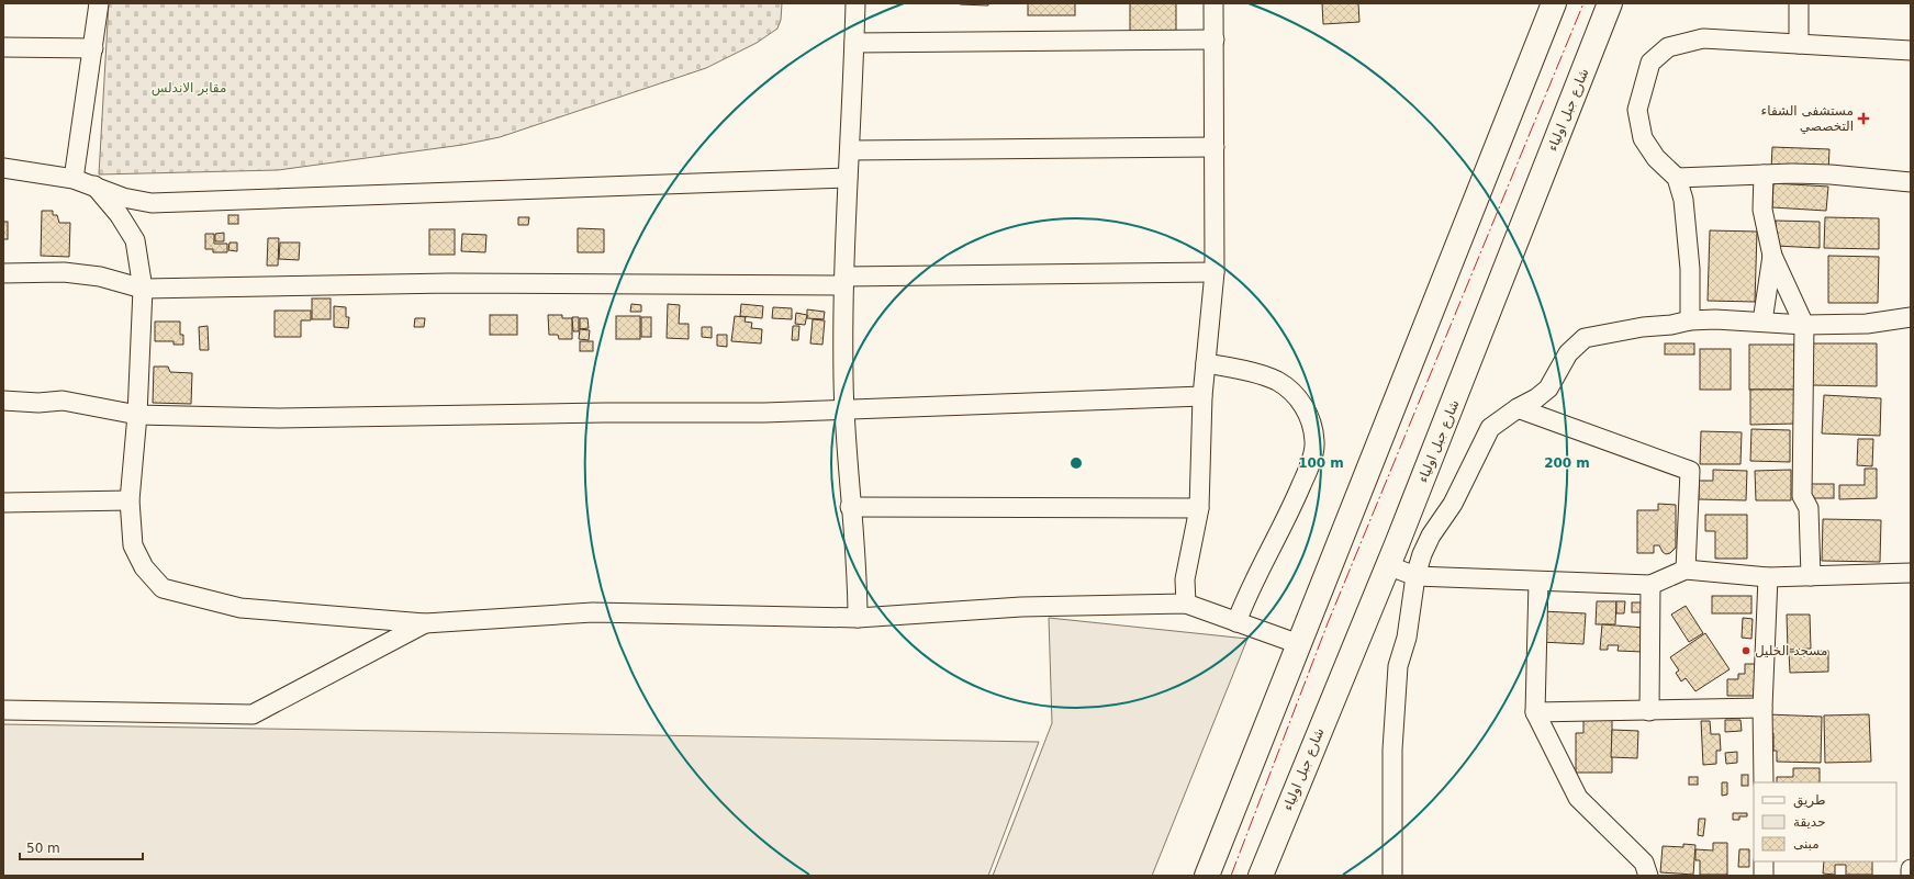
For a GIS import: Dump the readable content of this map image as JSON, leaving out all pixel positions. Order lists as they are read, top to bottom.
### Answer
{
  "streets": {
    "highway": ["شارع جبل اولياء"]
  },
  "parks": ["مقابر الاندلس"],
  "places": {
    "health": ["مستشفى الشفاء التخصصي"],
    "other": ["مسجد الخليل"]
  },
  "legend": ["طريق", "حديقة", "مبنى"],
  "scale_bar": "50 m",
  "rings": ["100 m", "200 m"]
}
